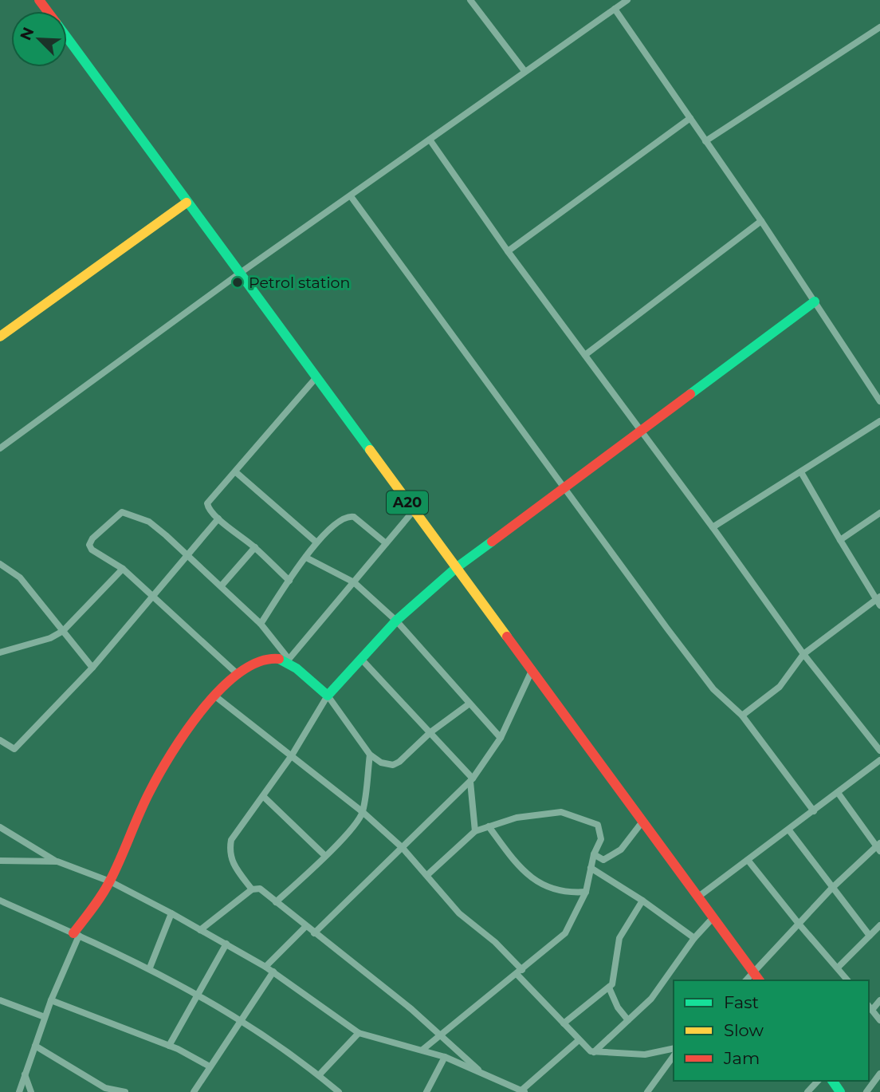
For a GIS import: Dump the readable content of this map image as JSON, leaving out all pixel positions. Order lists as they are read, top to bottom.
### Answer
{
  "streets": {
    "street": ["A20"]
  },
  "places": ["Petrol station"],
  "legend": ["Fast", "Slow", "Jam"],
  "north": "top left"
}
